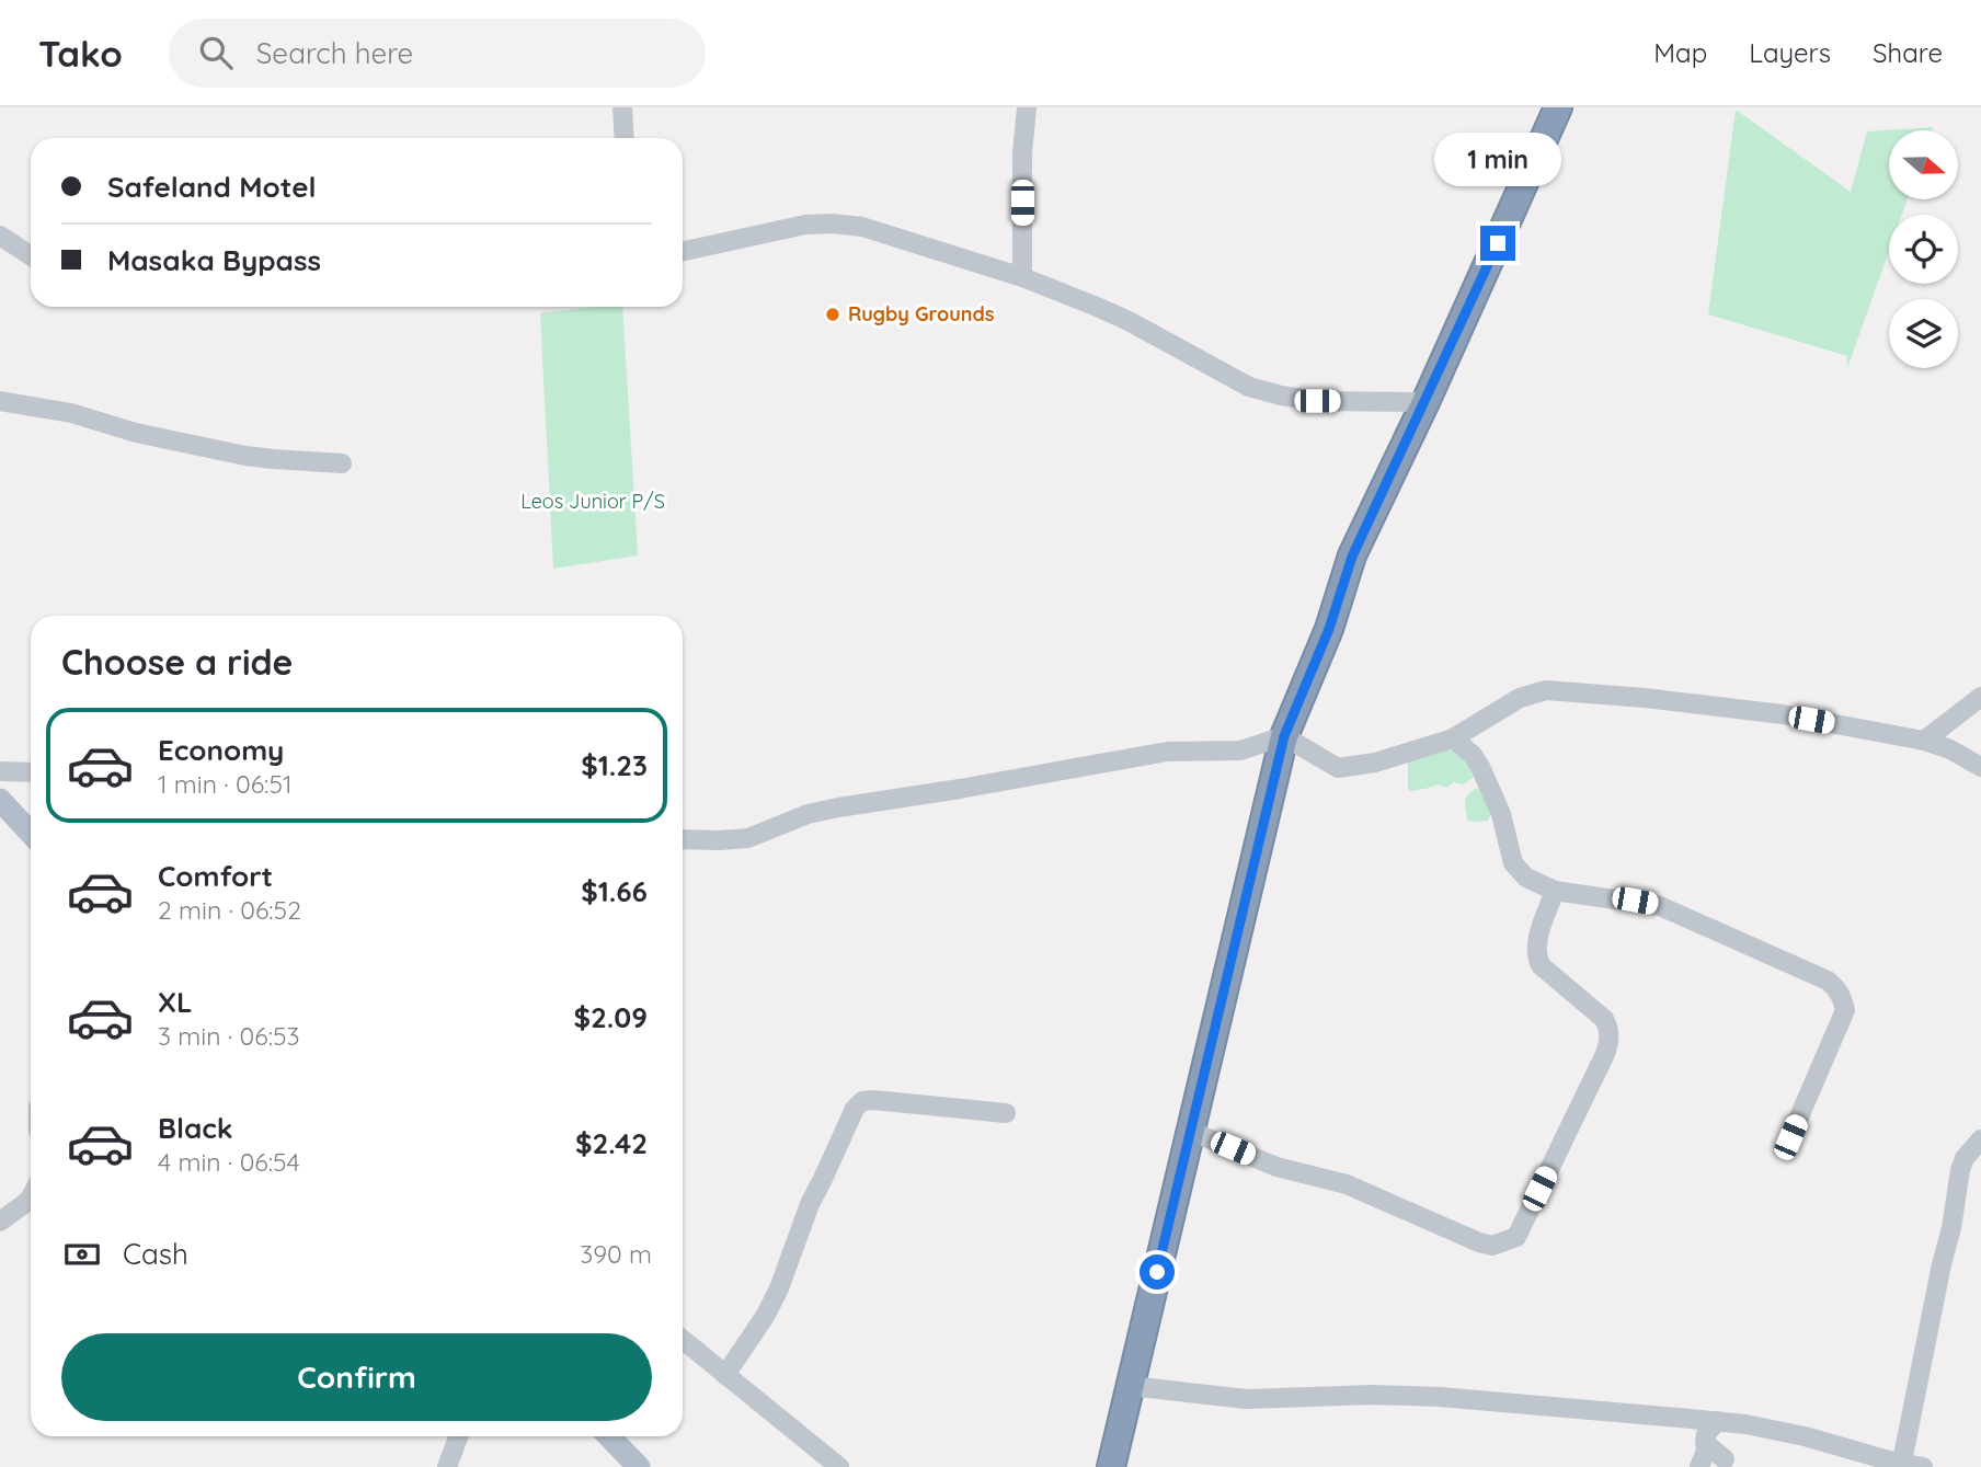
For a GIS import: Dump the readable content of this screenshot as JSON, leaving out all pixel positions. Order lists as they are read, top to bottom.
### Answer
{
  "parks": ["Leos Junior P/S"],
  "places": ["Rugby Grounds"],
  "north": "right",
  "page": {
    "header": "Tako",
    "search": "Search here",
    "nav": ["Map", "Layers", "Share"],
    "bubble": "1 min",
    "banner": ["Safeland Motel", "Masaka Bypass"],
    "heading": "Choose a ride",
    "list": [
      {
        "name": "Economy",
        "note": "1 min · 06:51",
        "value": "$1.23"
      },
      {
        "name": "Comfort",
        "note": "2 min · 06:52",
        "value": "$1.66"
      },
      {
        "name": "XL",
        "note": "3 min · 06:53",
        "value": "$2.09"
      },
      {
        "name": "Black",
        "note": "4 min · 06:54",
        "value": "$2.42"
      }
    ],
    "pay": ["Cash", "390 m"],
    "buttons": "Confirm"
  }
}
